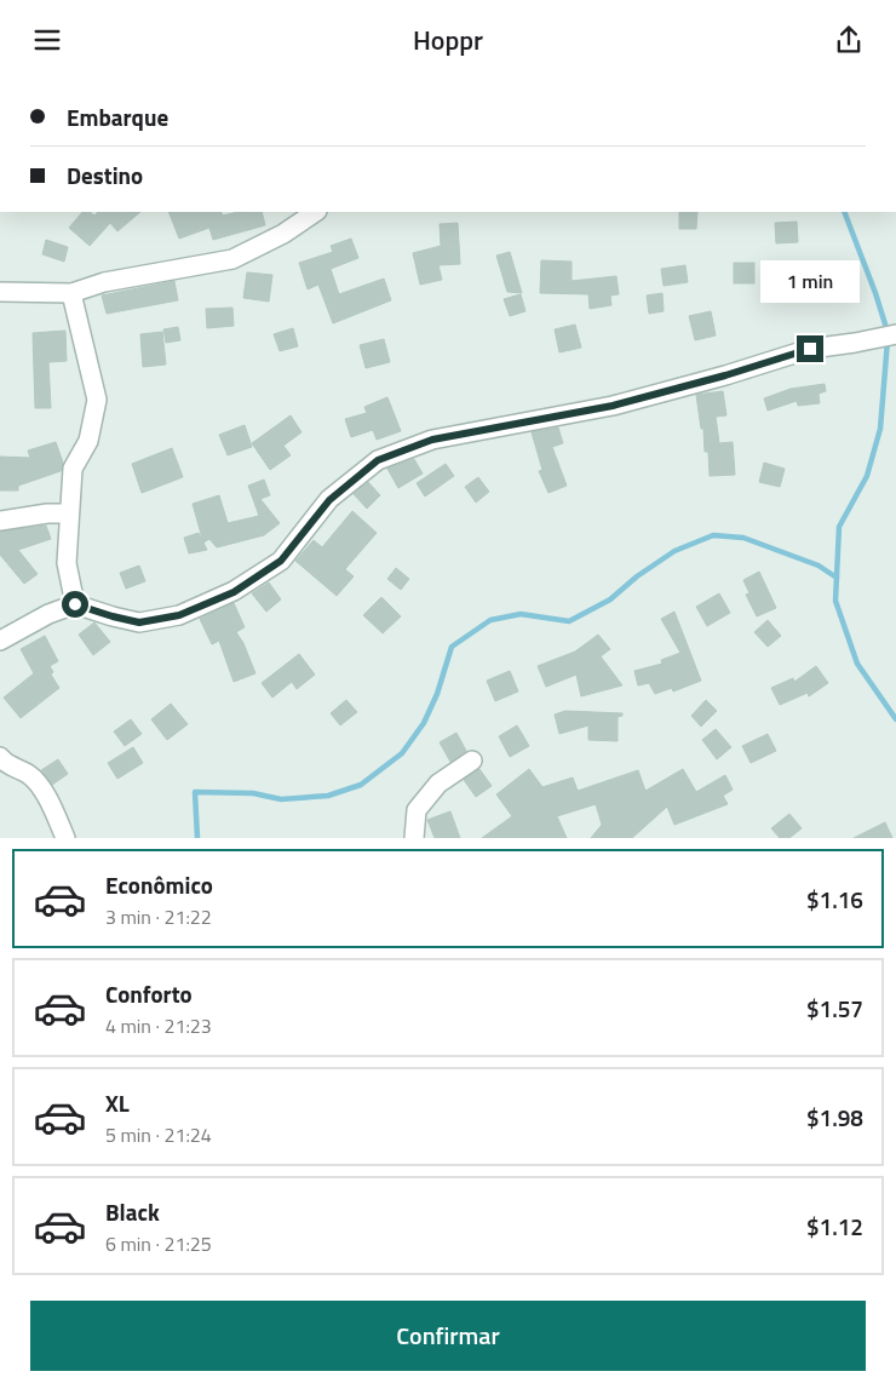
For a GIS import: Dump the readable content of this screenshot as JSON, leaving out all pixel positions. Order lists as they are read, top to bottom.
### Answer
{
  "page": {
    "header": "Hoppr",
    "banner": ["Embarque", "Destino"],
    "bubble": "1 min",
    "list": [
      {
        "name": "Econômico",
        "note": "3 min · 21:22",
        "value": "$1.16"
      },
      {
        "name": "Conforto",
        "note": "4 min · 21:23",
        "value": "$1.57"
      },
      {
        "name": "XL",
        "note": "5 min · 21:24",
        "value": "$1.98"
      },
      {
        "name": "Black",
        "note": "6 min · 21:25",
        "value": "$1.12"
      }
    ],
    "buttons": "Confirmar"
  }
}
